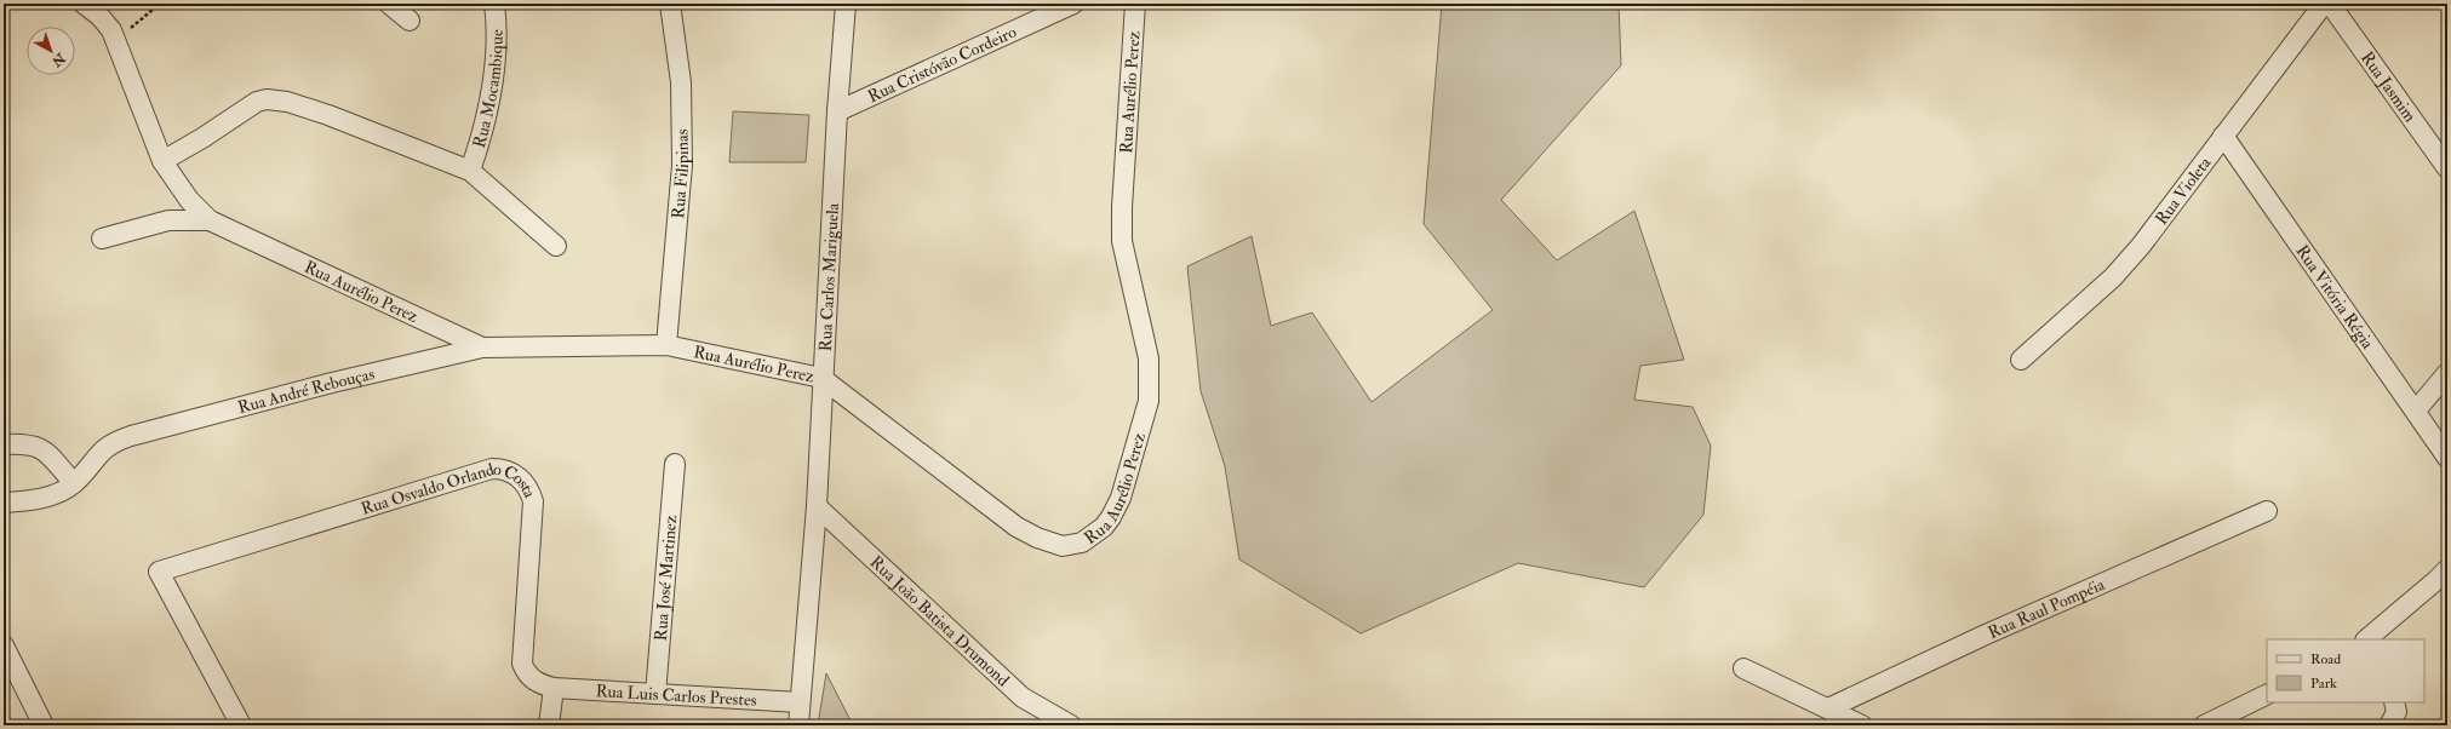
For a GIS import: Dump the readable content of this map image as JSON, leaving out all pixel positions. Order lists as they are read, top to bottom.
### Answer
{
  "streets": {
    "street": [
      "Rua Cristóvão Cordeiro",
      "Rua Jasmim",
      "Rua Mocambique",
      "Rua Aurélio Perez",
      "Rua Filipinas",
      "Rua Violeta",
      "Rua Carlos Mariguela",
      "Rua Vitória Régia",
      "Rua André Rebouças",
      "Rua Osvaldo Orlando Costa",
      "Rua José Martinez",
      "Rua Raul Pompéia",
      "Rua João Batista Drumond",
      "Rua Luis Carlos Prestes"
    ]
  },
  "crossings": [
    ["Rua Cristóvão Cordeiro", "Rua Carlos Mariguela"],
    ["Rua Aurélio Perez", "Rua Filipinas"],
    ["Rua Aurélio Perez", "Rua Carlos Mariguela"],
    ["Rua Aurélio Perez", "Rua André Rebouças"],
    ["Rua Violeta", "Rua Vitória Régia"],
    ["Rua Carlos Mariguela", "Rua João Batista Drumond"],
    ["Rua Carlos Mariguela", "Rua Luis Carlos Prestes"],
    ["Rua Osvaldo Orlando Costa", "Rua Luis Carlos Prestes"],
    ["Rua José Martinez", "Rua Luis Carlos Prestes"]
  ],
  "legend": ["Road", "Park"],
  "north": "bottom right"
}
